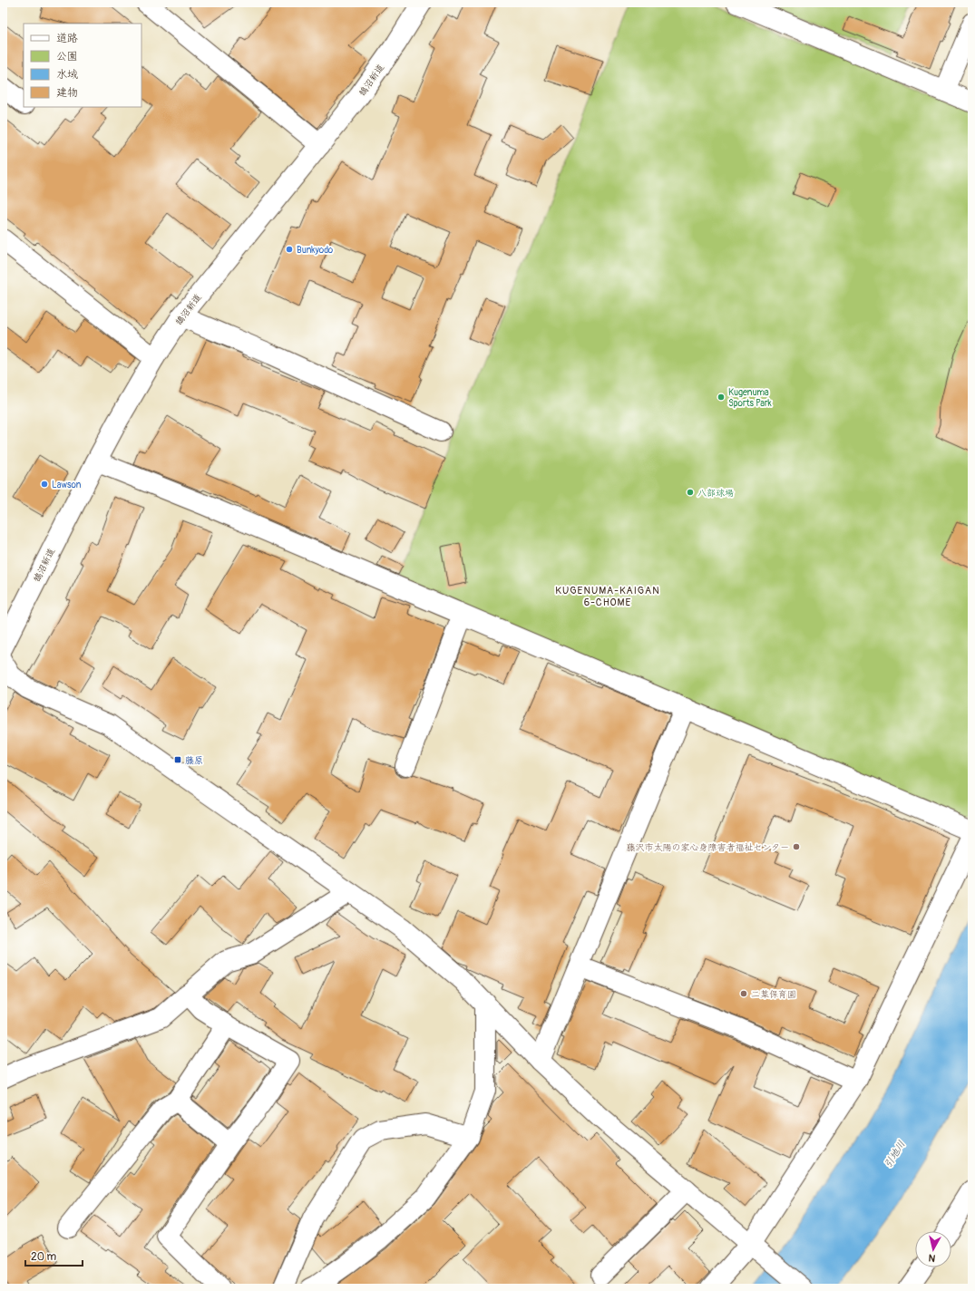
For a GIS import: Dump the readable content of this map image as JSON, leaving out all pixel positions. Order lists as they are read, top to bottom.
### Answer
{
  "streets": {
    "street": ["鵠沼新道"]
  },
  "districts": ["KUGENUMA-KAIGAN 6-CHOME"],
  "water": ["引地川"],
  "places": {
    "other": [
      "Bunkyodo",
      "Kugenuma Sports Park",
      "Lawson",
      "八部球場",
      "藤沢市太陽の家心身障害者福祉センター",
      "二葉保育園"
    ],
    "transit": ["藤原"]
  },
  "legend": [
    "道路",
    "公園",
    "水域",
    "建物"
  ],
  "scale_bar": "20 m",
  "north": "bottom"
}
